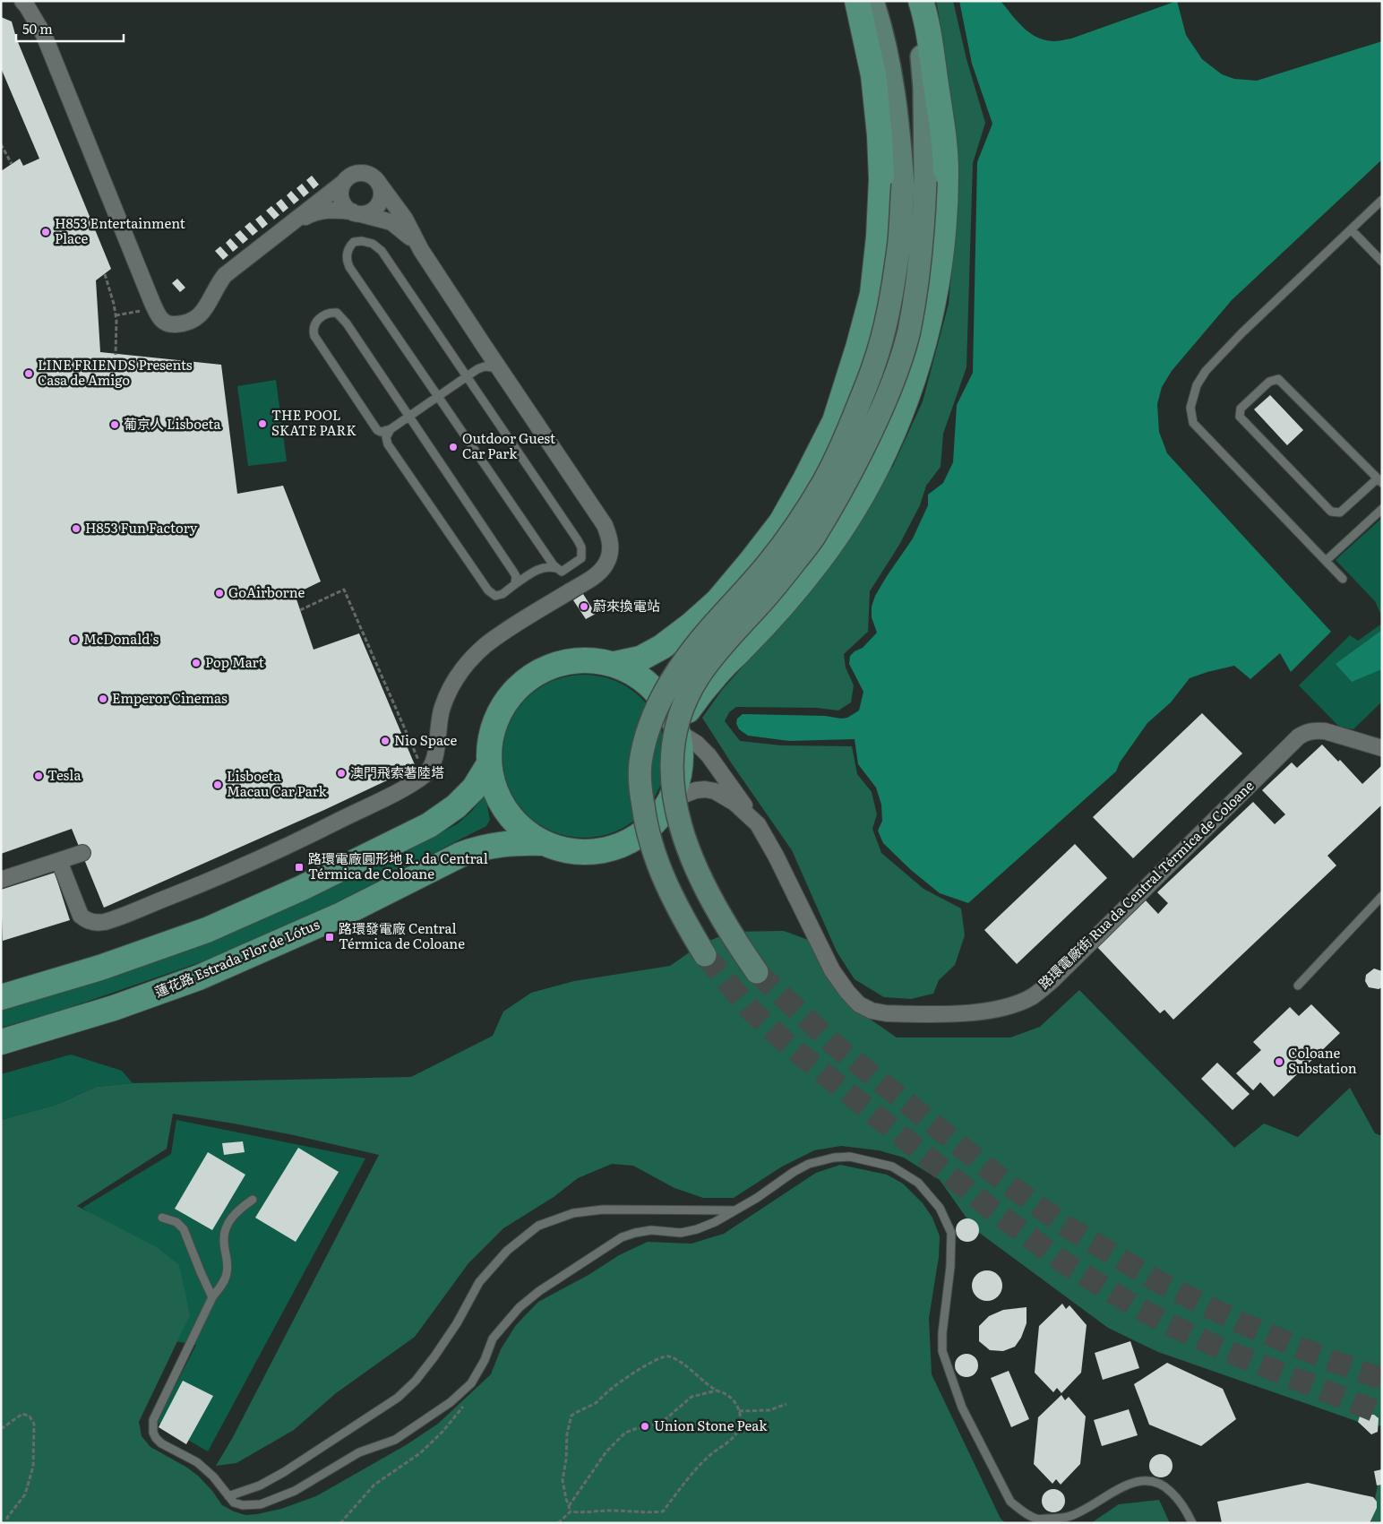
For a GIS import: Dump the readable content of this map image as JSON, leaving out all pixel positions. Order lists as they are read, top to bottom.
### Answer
{
  "streets": {
    "main road": ["蓮花路 Estrada Flor de Lótus"],
    "street": ["路環電廠街 Rua da Central Térmica de Coloane"]
  },
  "places": {
    "other": [
      "H853 Entertainment Place",
      "LINE FRIENDS Presents Casa de Amigo",
      "THE POOL SKATE PARK",
      "葡京人 Lisboeta",
      "Outdoor Guest Car Park",
      "H853 Fun Factory",
      "GoAirborne",
      "蔚來換電站",
      "McDonald's",
      "Pop Mart",
      "Emperor Cinemas",
      "Nio Space",
      "澳門飛索著陸塔",
      "Tesla",
      "Lisboeta Macau Car Park",
      "Coloane Substation",
      "Union Stone Peak"
    ],
    "transit": ["路環電廠圓形地 R. da Central Térmica de Coloane", "路環發電廠 Central Térmica de Coloane"]
  },
  "scale_bar": "50 m"
}
